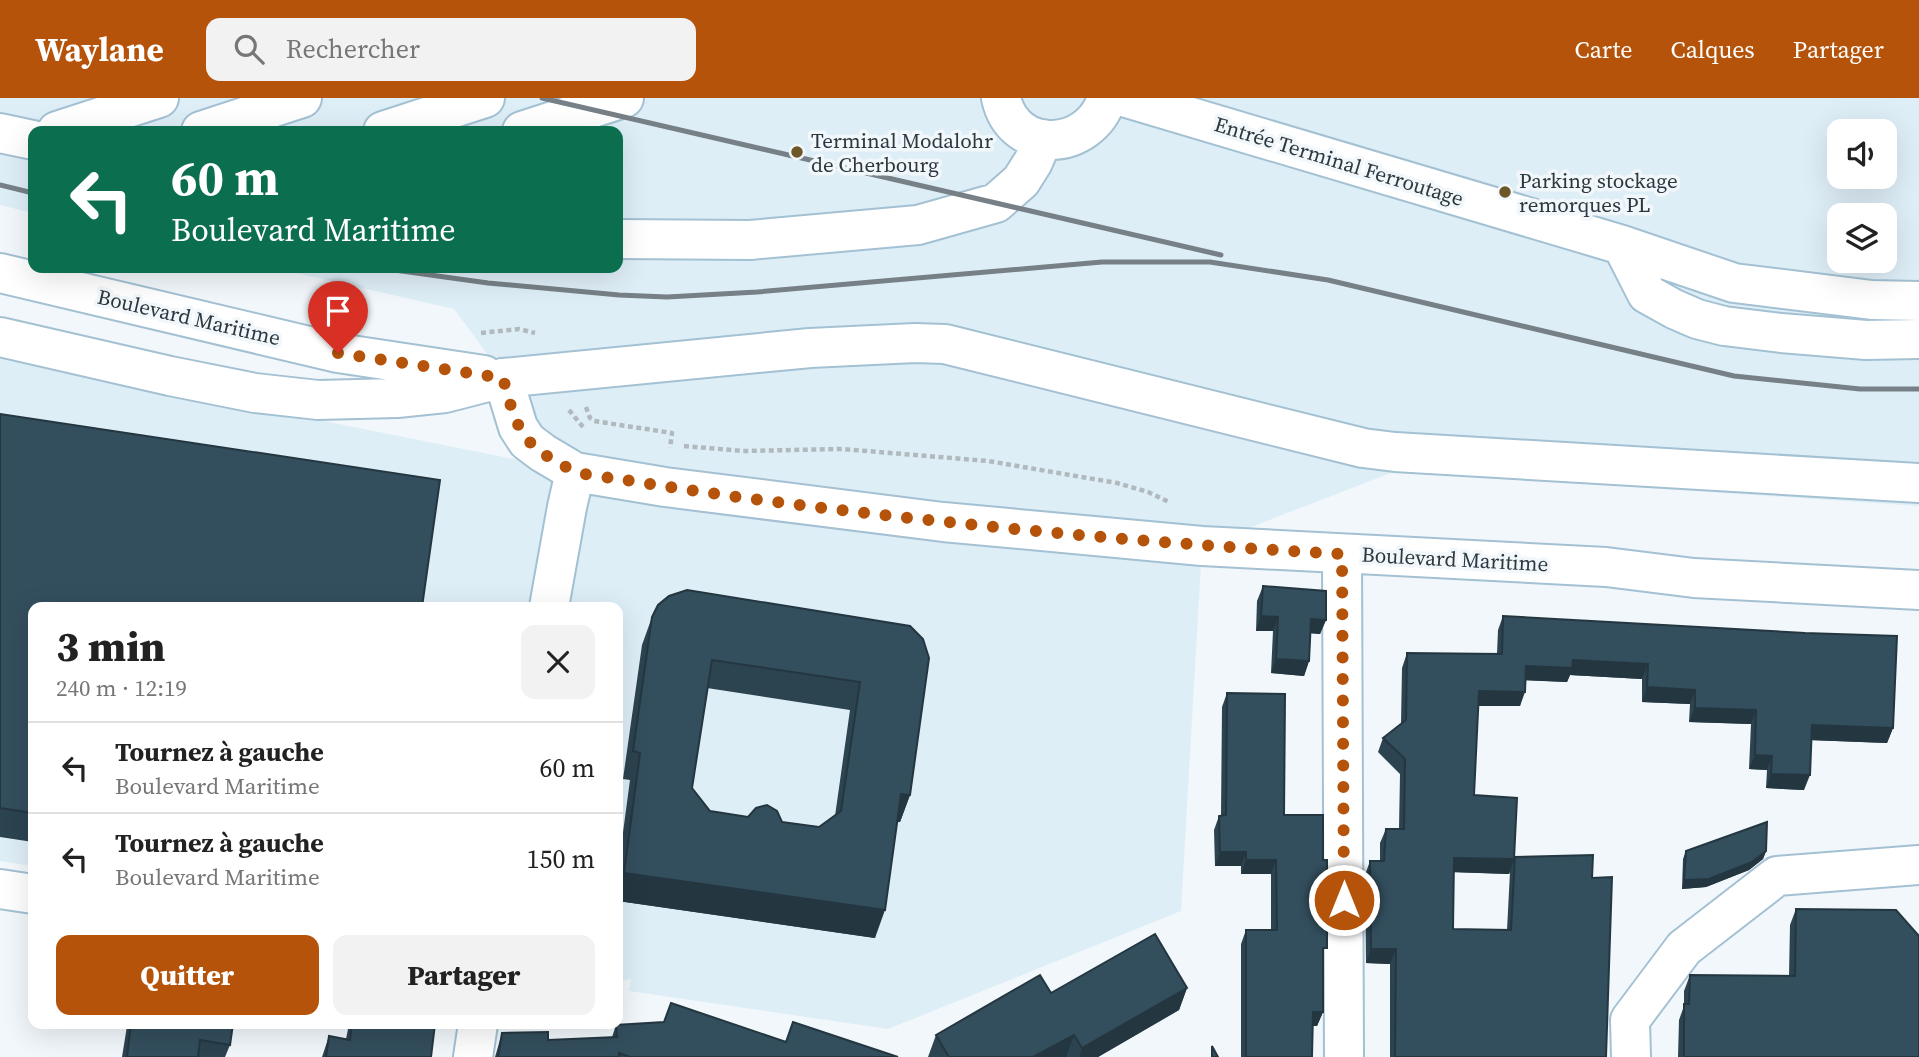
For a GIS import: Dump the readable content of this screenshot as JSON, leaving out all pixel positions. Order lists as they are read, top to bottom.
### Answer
{
  "streets": {
    "street": ["Entrée Terminal Ferroutage", "Boulevard Maritime"]
  },
  "places": ["Terminal Modalohr de Cherbourg", "Parking stockage remorques PL"],
  "page": {
    "header": "Waylane",
    "search": "Rechercher",
    "nav": ["Carte", "Calques", "Partager"],
    "turn": ["60 m", "Boulevard Maritime"],
    "heading": ["3 min", "240 m · 12:19"],
    "list": [
      {
        "name": "Tournez à gauche",
        "note": "Boulevard Maritime",
        "value": "60 m"
      },
      {
        "name": "Tournez à gauche",
        "note": "Boulevard Maritime",
        "value": "150 m"
      }
    ],
    "buttons": ["Quitter", "Partager"]
  }
}
